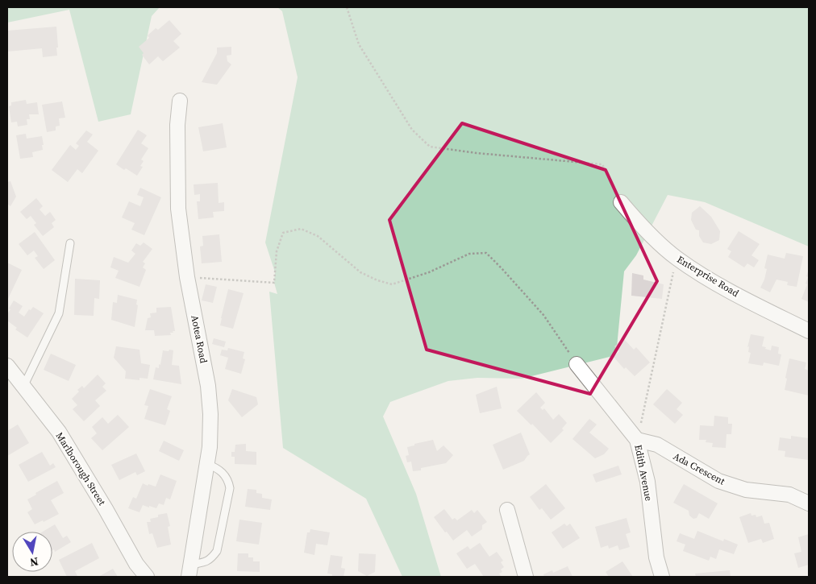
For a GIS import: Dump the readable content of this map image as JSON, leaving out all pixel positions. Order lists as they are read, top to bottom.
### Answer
{
  "streets": {
    "street": [
      "Enterprise Road",
      "Aotea Road",
      "Marlborough Street",
      "Ada Crescent",
      "Edith Avenue"
    ]
  },
  "crossings": [
    ["Ada Crescent", "Edith Avenue"]
  ],
  "north": "bottom"
}
